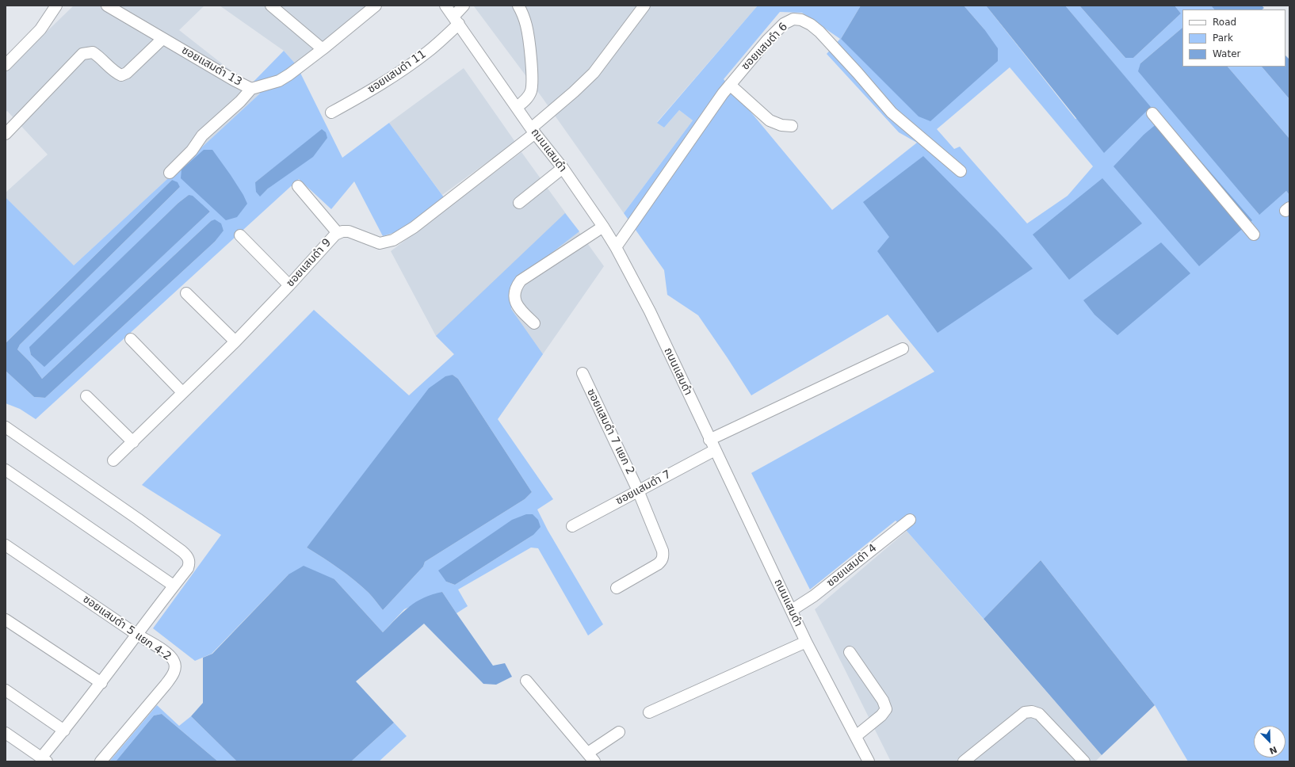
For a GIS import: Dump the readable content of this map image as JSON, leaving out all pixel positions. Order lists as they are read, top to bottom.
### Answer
{
  "streets": {
    "street": [
      "ซอยแสมดำ 6",
      "ซอยแสมดำ 13",
      "ซอยแสมดำ 11",
      "ถนนแสมดำ",
      "ซอยแสมดำ 9",
      "ซอยแสมดำ 7 แยก 2",
      "ซอยแสมดำ 7",
      "ซอยแสมดำ 4",
      "ซอยแสมดำ 5 แยก 4-2"
    ]
  },
  "crossings": [
    ["ซอยแสมดำ 6", "ถนนแสมดำ"],
    ["ซอยแสมดำ 11", "ถนนแสมดำ"],
    ["ถนนแสมดำ", "ซอยแสมดำ 9"],
    ["ถนนแสมดำ", "ซอยแสมดำ 7"],
    ["ถนนแสมดำ", "ซอยแสมดำ 4"],
    ["ซอยแสมดำ 7 แยก 2", "ซอยแสมดำ 7"]
  ],
  "legend": ["Road", "Park", "Water"],
  "north": "bottom right"
}
